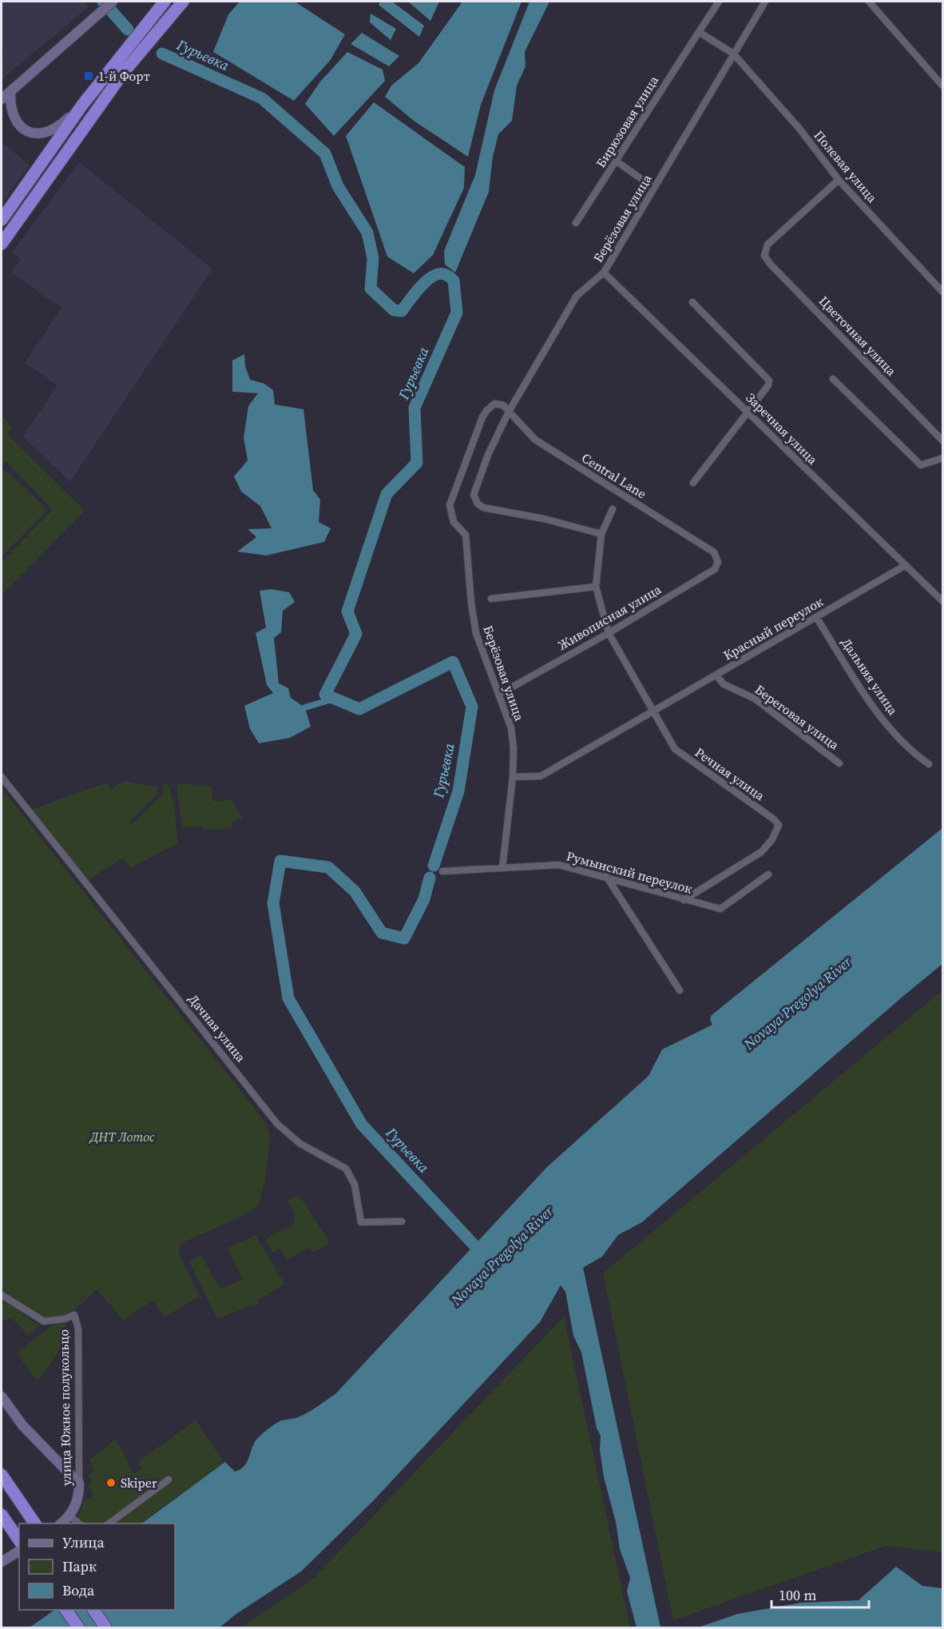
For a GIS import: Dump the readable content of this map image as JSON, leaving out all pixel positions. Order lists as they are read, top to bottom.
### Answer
{
  "streets": {
    "main road": ["улица Южное полукольцо"],
    "street": [
      "Бирюзовая улица",
      "Полевая улица",
      "Берёзовая улица",
      "Цветочная улица",
      "Заречная улица",
      "Central Lane",
      "Живописная улица",
      "Красный переулок",
      "Дальняя улица",
      "Береговая улица",
      "Речная улица",
      "Румынский переулок",
      "Дачная улица"
    ]
  },
  "crossings": [
    ["Полевая улица", "Берёзовая улица"],
    ["Полевая улица", "Цветочная улица"],
    ["Берёзовая улица", "Заречная улица"],
    ["Берёзовая улица", "Central Lane"],
    ["Берёзовая улица", "Живописная улица"],
    ["Берёзовая улица", "Красный переулок"],
    ["Берёзовая улица", "Румынский переулок"],
    ["Заречная улица", "Красный переулок"],
    ["Central Lane", "Живописная улица"],
    ["Живописная улица", "Речная улица"],
    ["Красный переулок", "Дальняя улица"],
    ["Красный переулок", "Береговая улица"],
    ["Красный переулок", "Речная улица"],
    ["Речная улица", "Румынский переулок"]
  ],
  "water": ["Гурьевка", "Novaya Pregolya River"],
  "parks": ["ДНТ Лотос"],
  "places": {
    "transit": ["1-й Форт"],
    "other": ["Skiper"]
  },
  "legend": ["Улица", "Парк", "Вода"],
  "scale_bar": "100 m"
}
